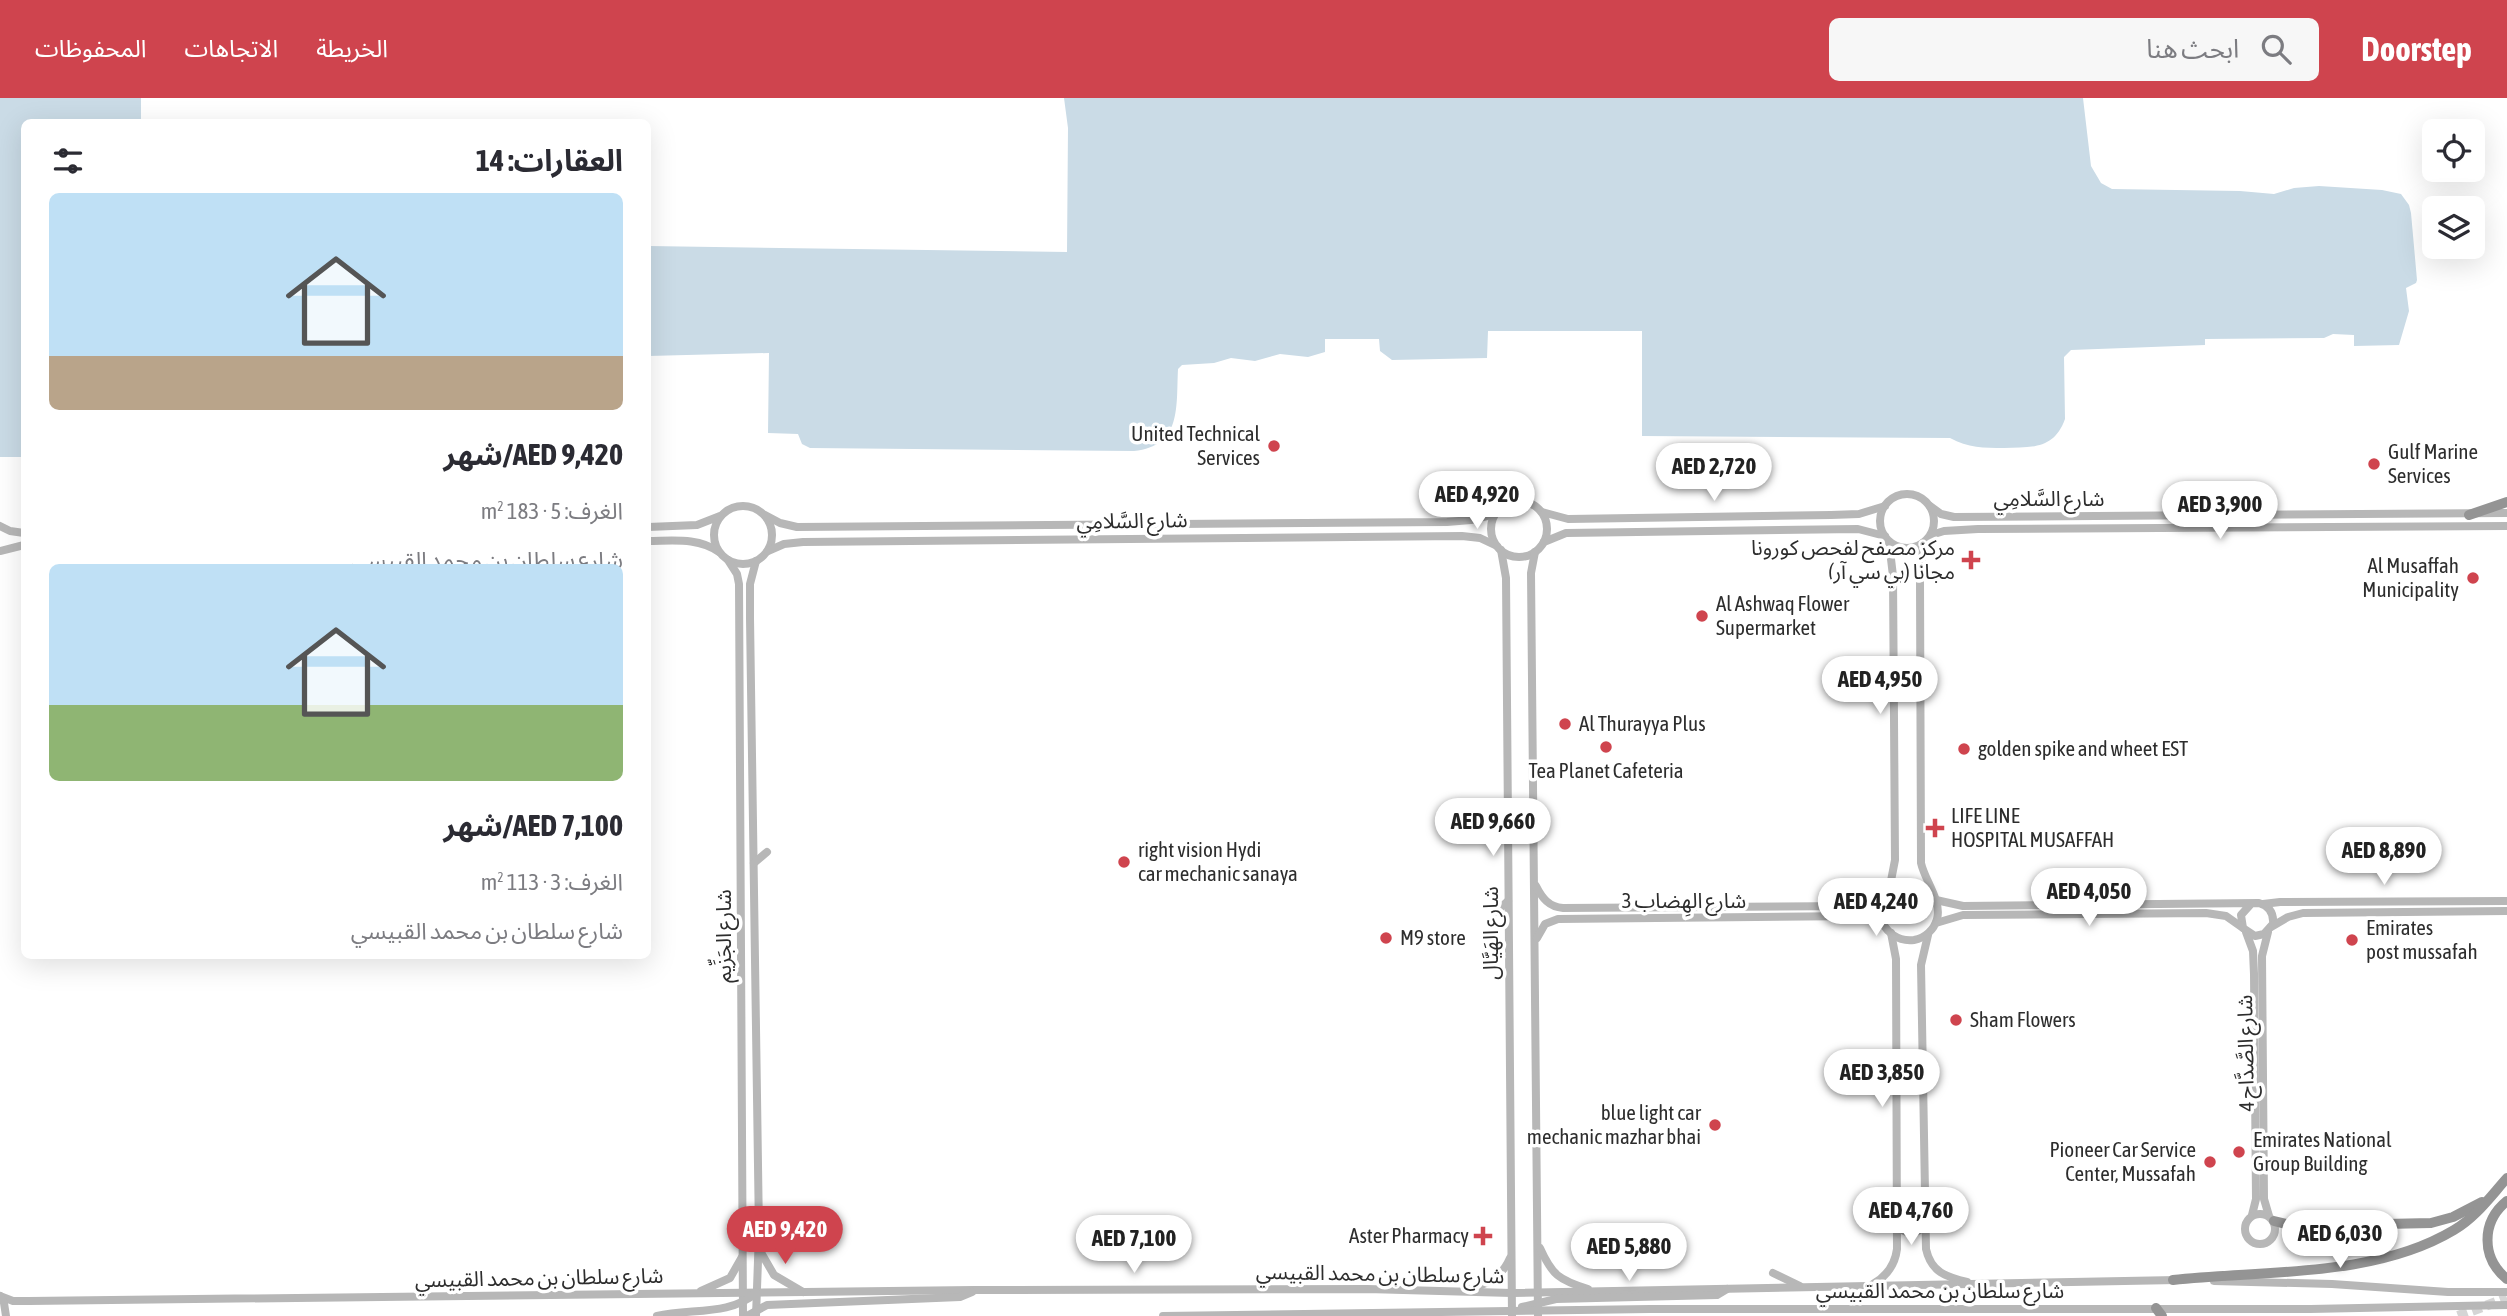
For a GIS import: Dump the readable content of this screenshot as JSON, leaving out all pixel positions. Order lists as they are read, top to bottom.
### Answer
{
  "streets": {
    "street": [
      "شارع السَّلامِي",
      "شارع الهِضاب 3",
      "شارع الهَيَّال",
      "شارع الجَزِّيم",
      "شارع الصَّدَّاح 4",
      "شارع سلطان بن محمد القبيسي"
    ]
  },
  "crossings": [
    ["شارع السَّلامِي", "شارع الهَيَّال"],
    ["شارع السَّلامِي", "شارع الجَزِّيم"],
    ["شارع الهِضاب 3", "شارع الهَيَّال"],
    ["شارع الهَيَّال", "شارع سلطان بن محمد القبيسي"],
    ["شارع الجَزِّيم", "شارع سلطان بن محمد القبيسي"]
  ],
  "places": {
    "other": [
      "United Technical Services",
      "Gulf Marine Services",
      "Al Musaffah Municipality",
      "Al Ashwaq Flower Supermarket",
      "Al Thurayya Plus",
      "Tea Planet Cafeteria",
      "golden spike and wheet EST",
      "right vision Hydi car mechanic sanaya",
      "M9 store",
      "Emirates post mussafah",
      "Sham Flowers",
      "blue light car mechanic mazhar bhai",
      "Emirates National Group Building",
      "Pioneer Car Service Center, Mussafah"
    ],
    "health": ["مركز مصفح لفحص كورونا (بي سي آر) مجانا", "LIFE LINE HOSPITAL MUSAFFAH", "Aster Pharmacy"]
  },
  "page": {
    "header": "Doorstep",
    "search": "ابحث هنا",
    "nav": ["الخريطة", "الاتجاهات", "المحفوظات"],
    "heading": "العقارات: 14",
    "list": [
      {
        "name": "AED 9,420/شهر",
        "note": "الغرف: 5 · 183 m² · شارع سلطان بن محمد القبيسي"
      },
      {
        "name": "AED 7,100/شهر",
        "note": "الغرف: 3 · 113 m² · شارع سلطان بن محمد القبيسي"
      }
    ],
    "price": [
      "AED 2,720",
      "AED 4,920",
      "AED 3,900",
      "AED 4,950",
      "AED 9,660",
      "AED 8,890",
      "AED 4,050",
      "AED 4,240",
      "AED 3,850",
      "AED 4,760",
      "AED 9,420",
      "AED 6,030",
      "AED 7,100",
      "AED 5,880"
    ]
  }
}
